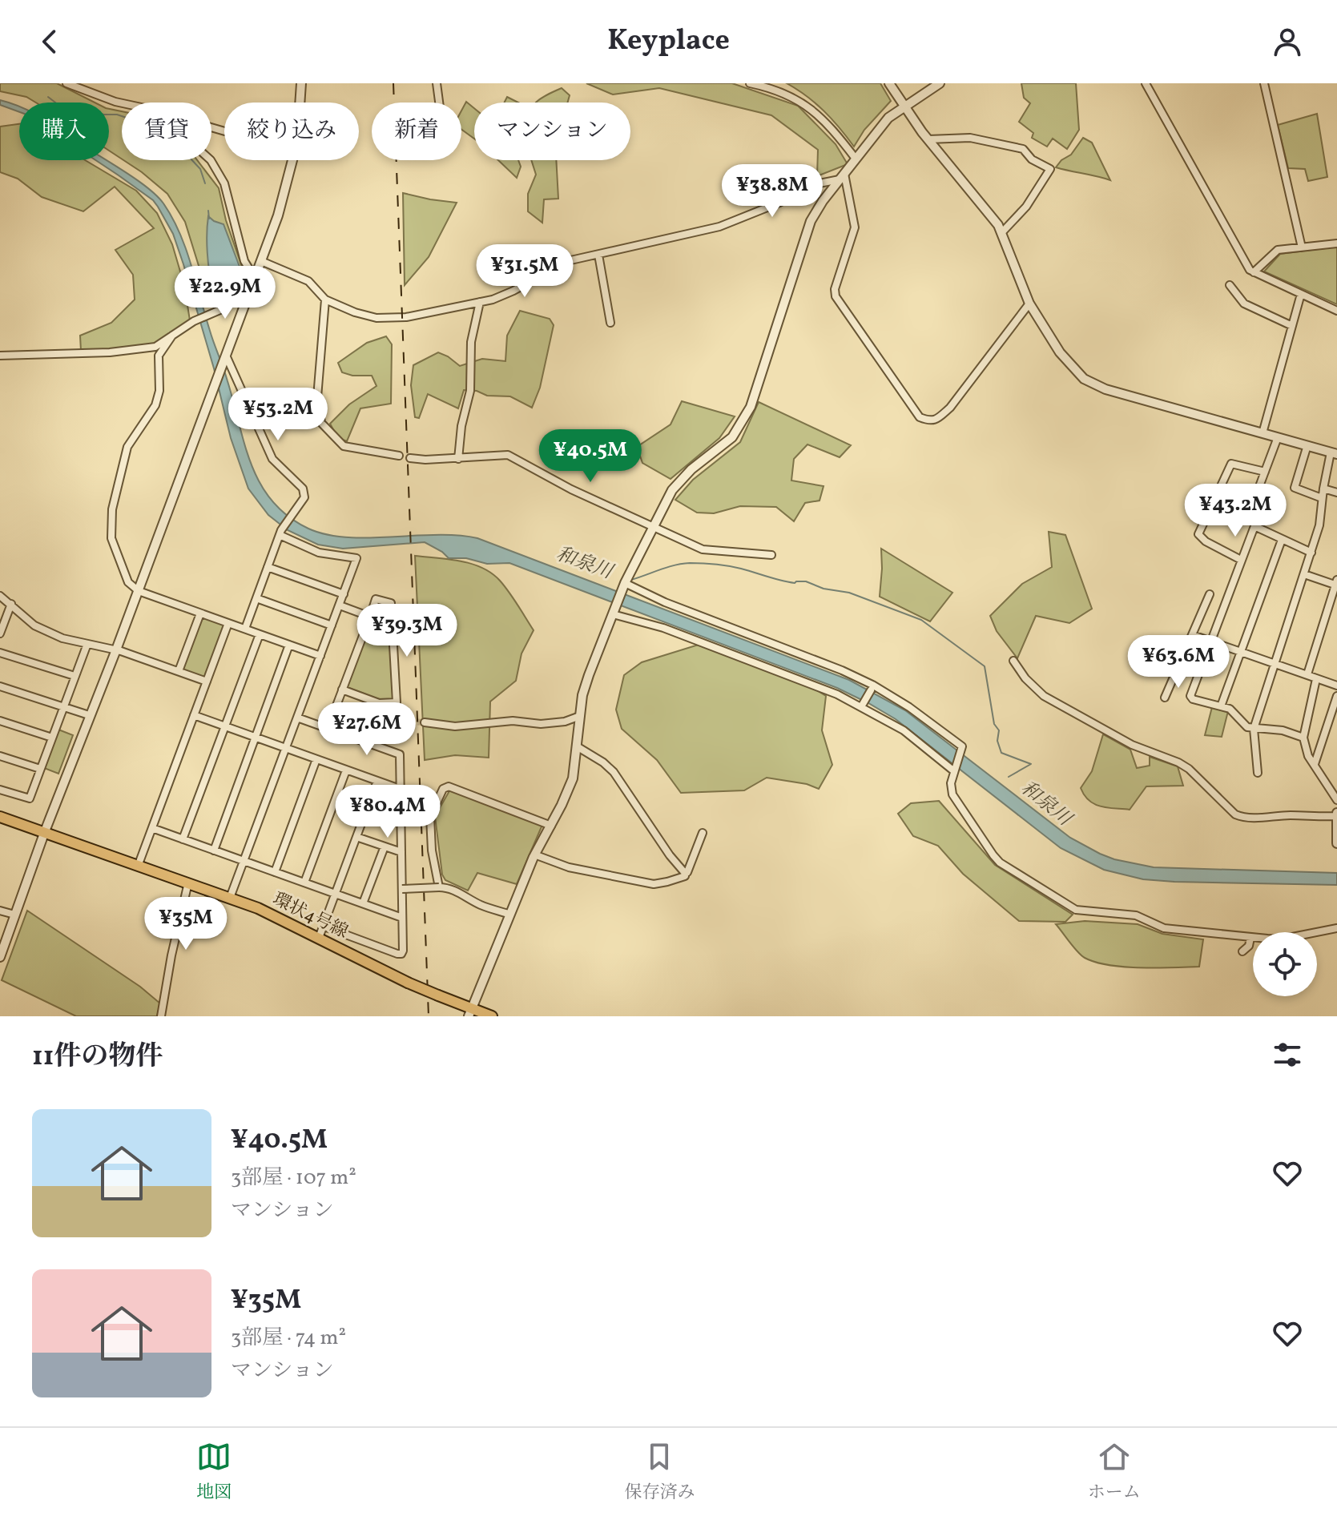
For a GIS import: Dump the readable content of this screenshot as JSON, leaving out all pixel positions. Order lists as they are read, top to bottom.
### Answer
{
  "streets": {
    "main road": ["環状4号線"]
  },
  "water": ["和泉川"],
  "page": {
    "header": "Keyplace",
    "chip": [
      "購入",
      "賃貸",
      "絞り込み",
      "新着",
      "マンション"
    ],
    "price": [
      "¥38.8M",
      "¥31.5M",
      "¥22.9M",
      "¥53.2M",
      "¥40.5M",
      "¥43.2M",
      "¥39.3M",
      "¥63.6M",
      "¥27.6M",
      "¥80.4M",
      "¥35M"
    ],
    "heading": "11件の物件",
    "list": [
      {
        "name": "¥40.5M",
        "note": "3部屋 · 107 m² · マンション"
      },
      {
        "name": "¥35M",
        "note": "3部屋 · 74 m² · マンション"
      }
    ],
    "tabs": ["地図", "保存済み", "ホーム"]
  }
}
